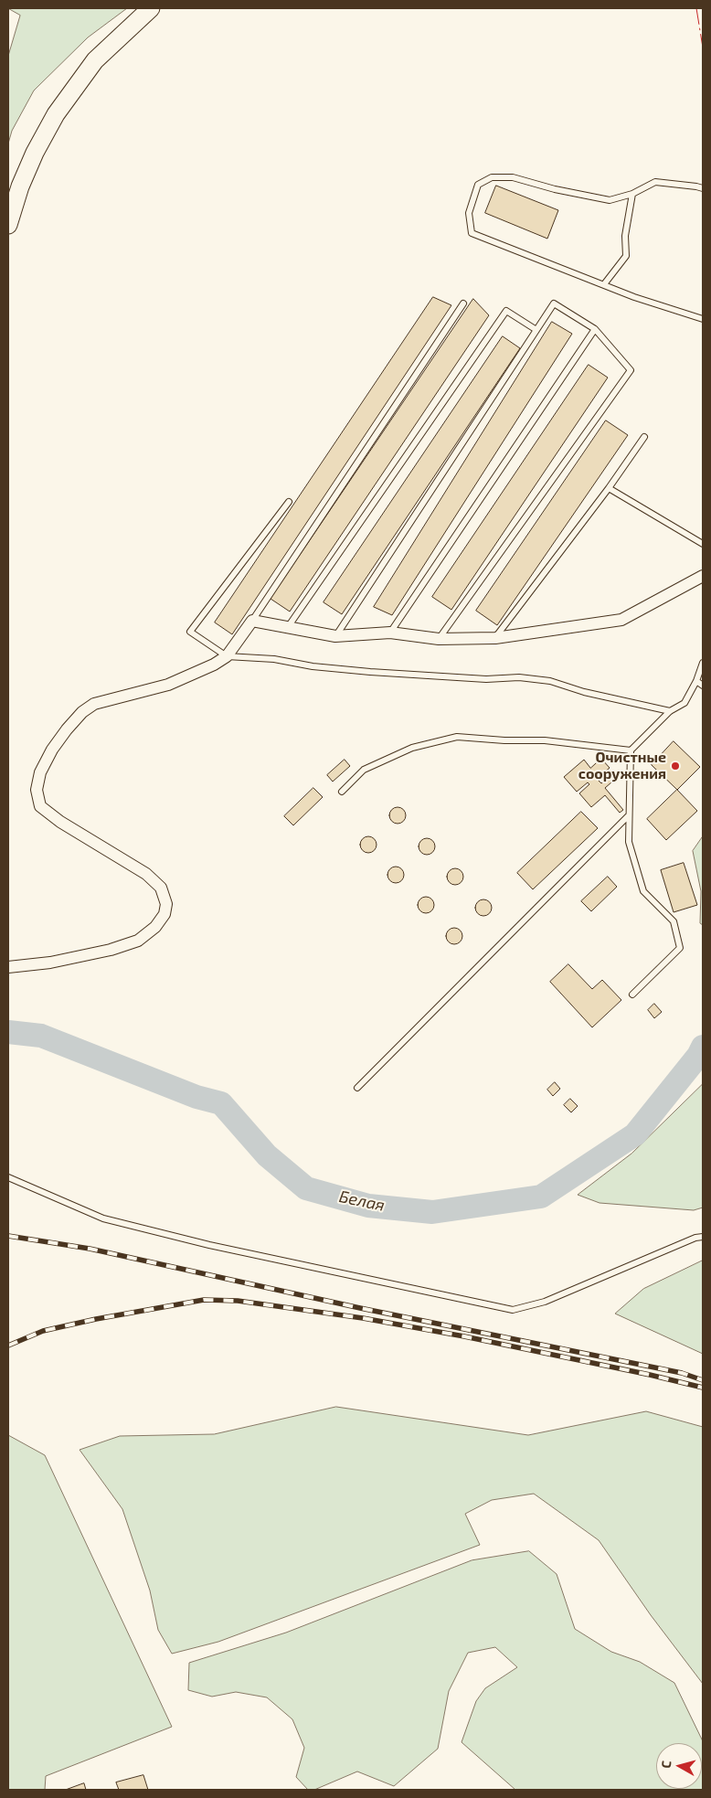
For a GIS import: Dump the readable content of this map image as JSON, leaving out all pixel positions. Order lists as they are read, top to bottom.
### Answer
{
  "water": ["Белая"],
  "places": ["Очистные сооружения"],
  "north": "left"
}
